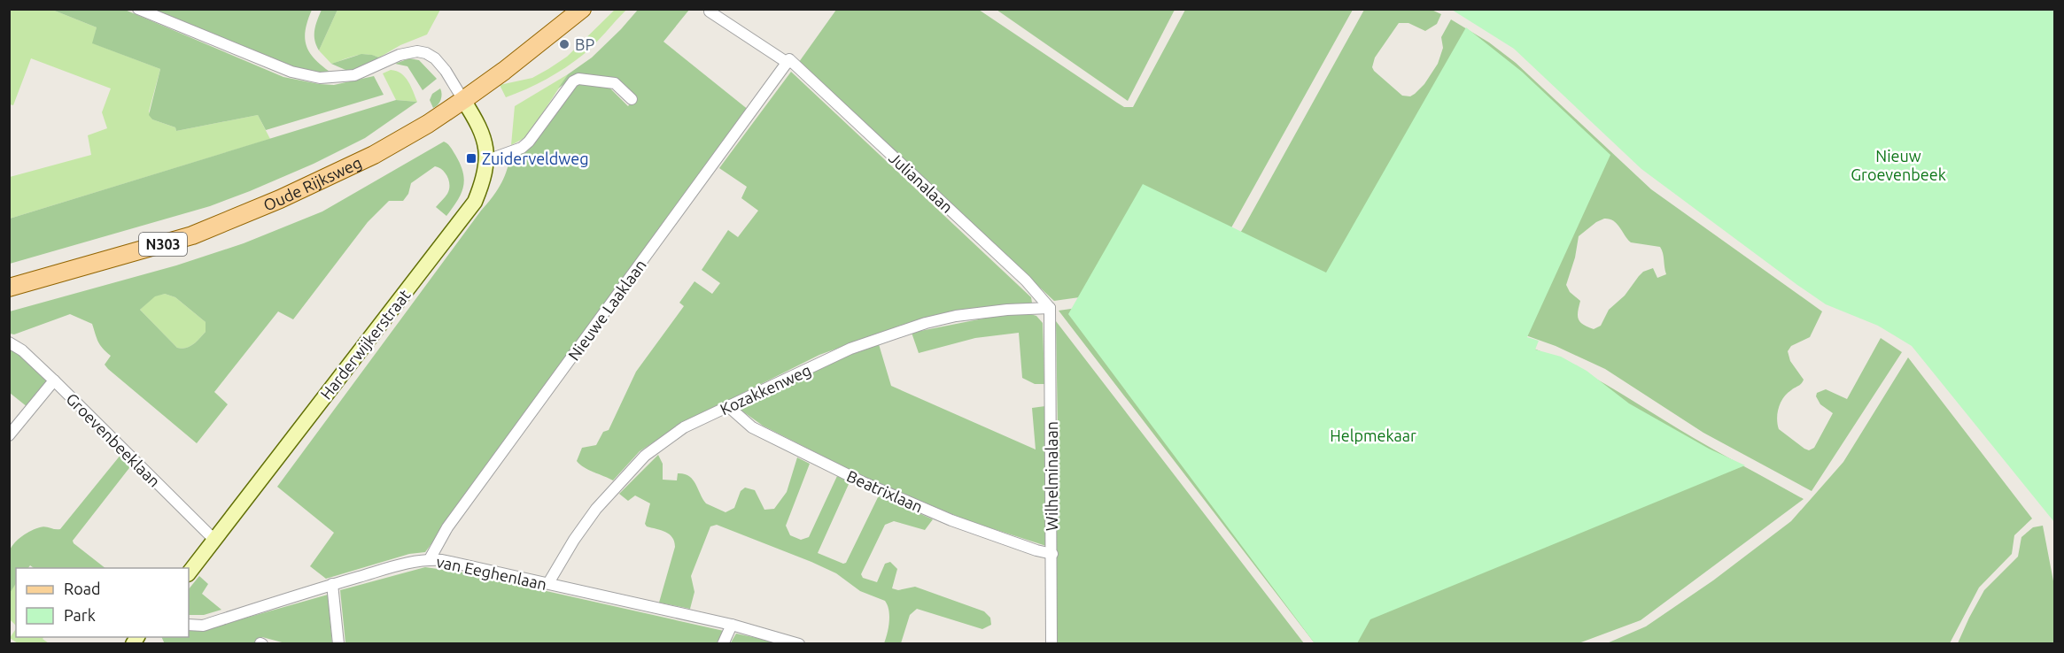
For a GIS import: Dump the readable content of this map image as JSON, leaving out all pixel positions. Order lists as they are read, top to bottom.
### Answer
{
  "streets": {
    "main road": ["Oude Rijksweg", "N303", "Harderwijkerstraat"],
    "street": [
      "Julianalaan",
      "Nieuwe Laaklaan",
      "Kozakkenweg",
      "Groevenbeeklaan",
      "Wilhelminalaan",
      "Beatrixlaan",
      "van Eeghenlaan"
    ]
  },
  "crossings": [
    ["Julianalaan", "Nieuwe Laaklaan"],
    ["Julianalaan", "Kozakkenweg"],
    ["Julianalaan", "Wilhelminalaan"],
    ["Oude Rijksweg", "Harderwijkerstraat"],
    ["Nieuwe Laaklaan", "van Eeghenlaan"],
    ["Harderwijkerstraat", "Groevenbeeklaan"],
    ["Kozakkenweg", "Wilhelminalaan"],
    ["Kozakkenweg", "Beatrixlaan"],
    ["Kozakkenweg", "van Eeghenlaan"],
    ["Wilhelminalaan", "Beatrixlaan"]
  ],
  "parks": ["Nieuw Groevenbeek", "Helpmekaar"],
  "places": {
    "other": ["BP"],
    "transit": ["Zuiderveldweg"]
  },
  "legend": ["Road", "Park"]
}
